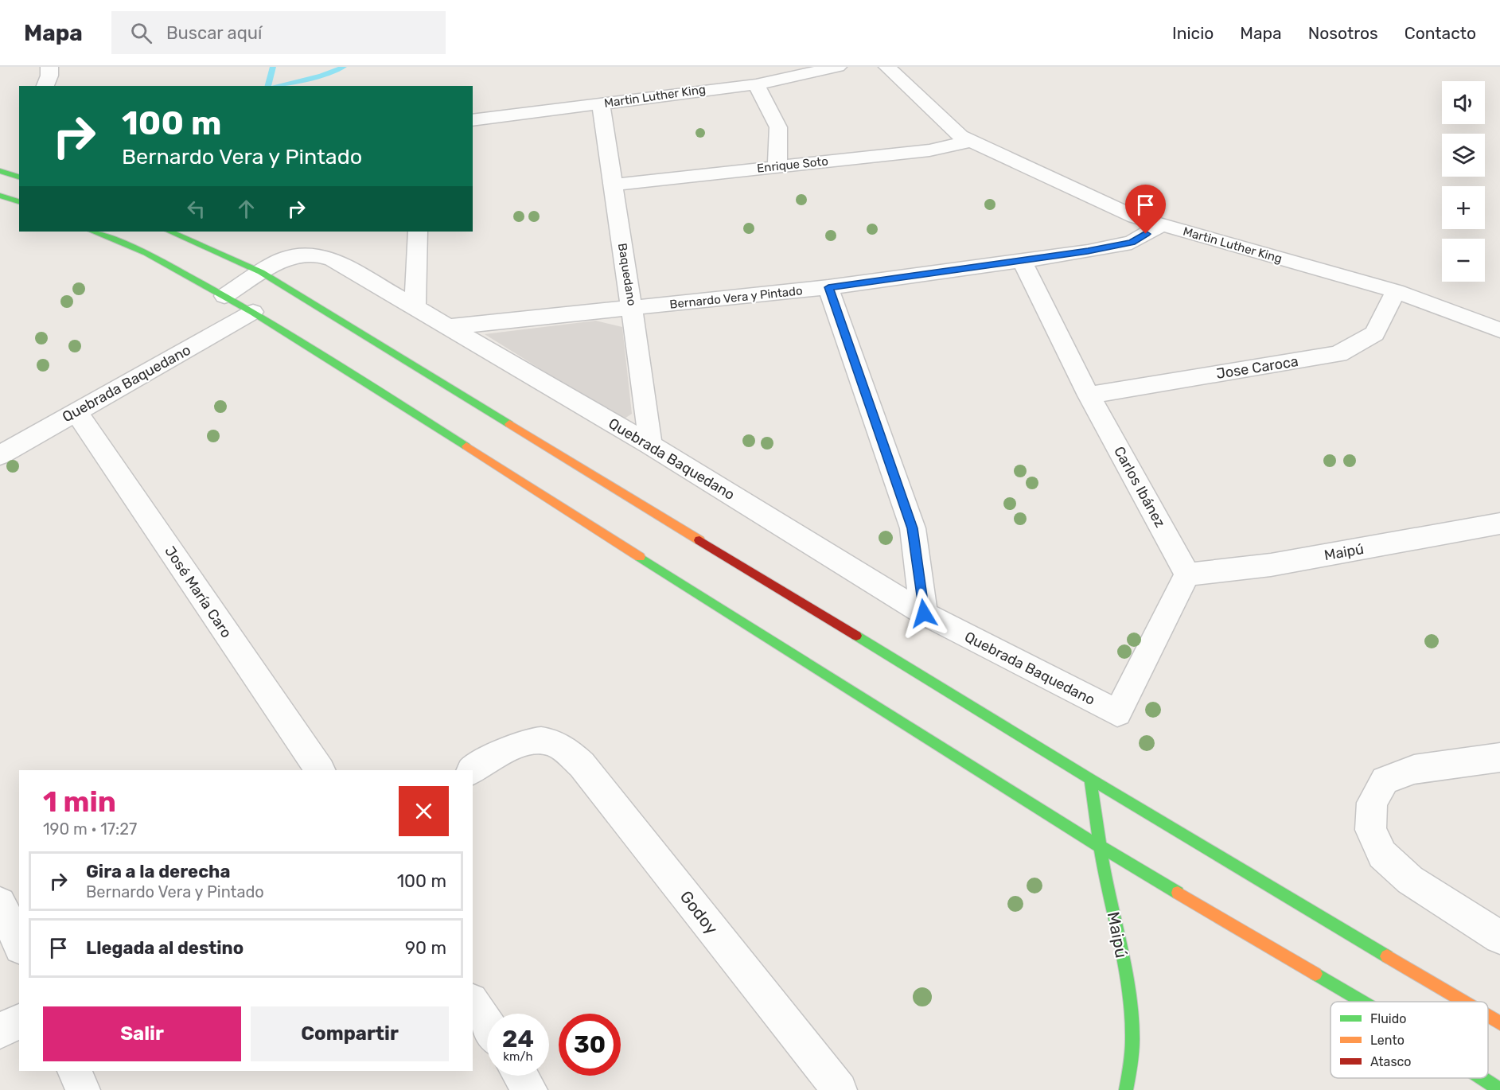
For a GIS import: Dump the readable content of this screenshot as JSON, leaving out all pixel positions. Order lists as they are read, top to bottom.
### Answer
{
  "streets": {
    "main road": ["Maipú"],
    "street": [
      "Martin Luther King",
      "Enrique Soto",
      "Baquedano",
      "Bernardo Vera y Pintado",
      "Jose Caroca",
      "Quebrada Baquedano",
      "Carlos Ibánez",
      "José María Caro",
      "Godoy"
    ]
  },
  "crossings": [
    ["Martin Luther King", "Enrique Soto"],
    ["Martin Luther King", "Baquedano"],
    ["Martin Luther King", "Bernardo Vera y Pintado"],
    ["Martin Luther King", "Jose Caroca"],
    ["Enrique Soto", "Baquedano"],
    ["Baquedano", "Bernardo Vera y Pintado"],
    ["Baquedano", "Quebrada Baquedano"],
    ["Bernardo Vera y Pintado", "Quebrada Baquedano"],
    ["Bernardo Vera y Pintado", "Carlos Ibánez"],
    ["Jose Caroca", "Carlos Ibánez"],
    ["Quebrada Baquedano", "Carlos Ibánez"],
    ["Quebrada Baquedano", "Maipú"],
    ["Quebrada Baquedano", "José María Caro"],
    ["Carlos Ibánez", "Maipú"]
  ],
  "legend": ["Fluido", "Lento", "Atasco"],
  "page": {
    "header": "Mapa",
    "search": "Buscar aquí",
    "nav": [
      "Inicio",
      "Mapa",
      "Nosotros",
      "Contacto"
    ],
    "map_buttons": ["+", "−"],
    "turn": ["100 m", "Bernardo Vera y Pintado"],
    "heading": ["1 min", "190 m · 17:27"],
    "list": [
      {
        "name": "Gira a la derecha",
        "note": "Bernardo Vera y Pintado",
        "value": "100 m"
      },
      {
        "name": "Llegada al destino",
        "value": "90 m"
      }
    ],
    "buttons": ["Salir", "Compartir"],
    "speed": "24 km/h",
    "limit": "30"
  }
}
